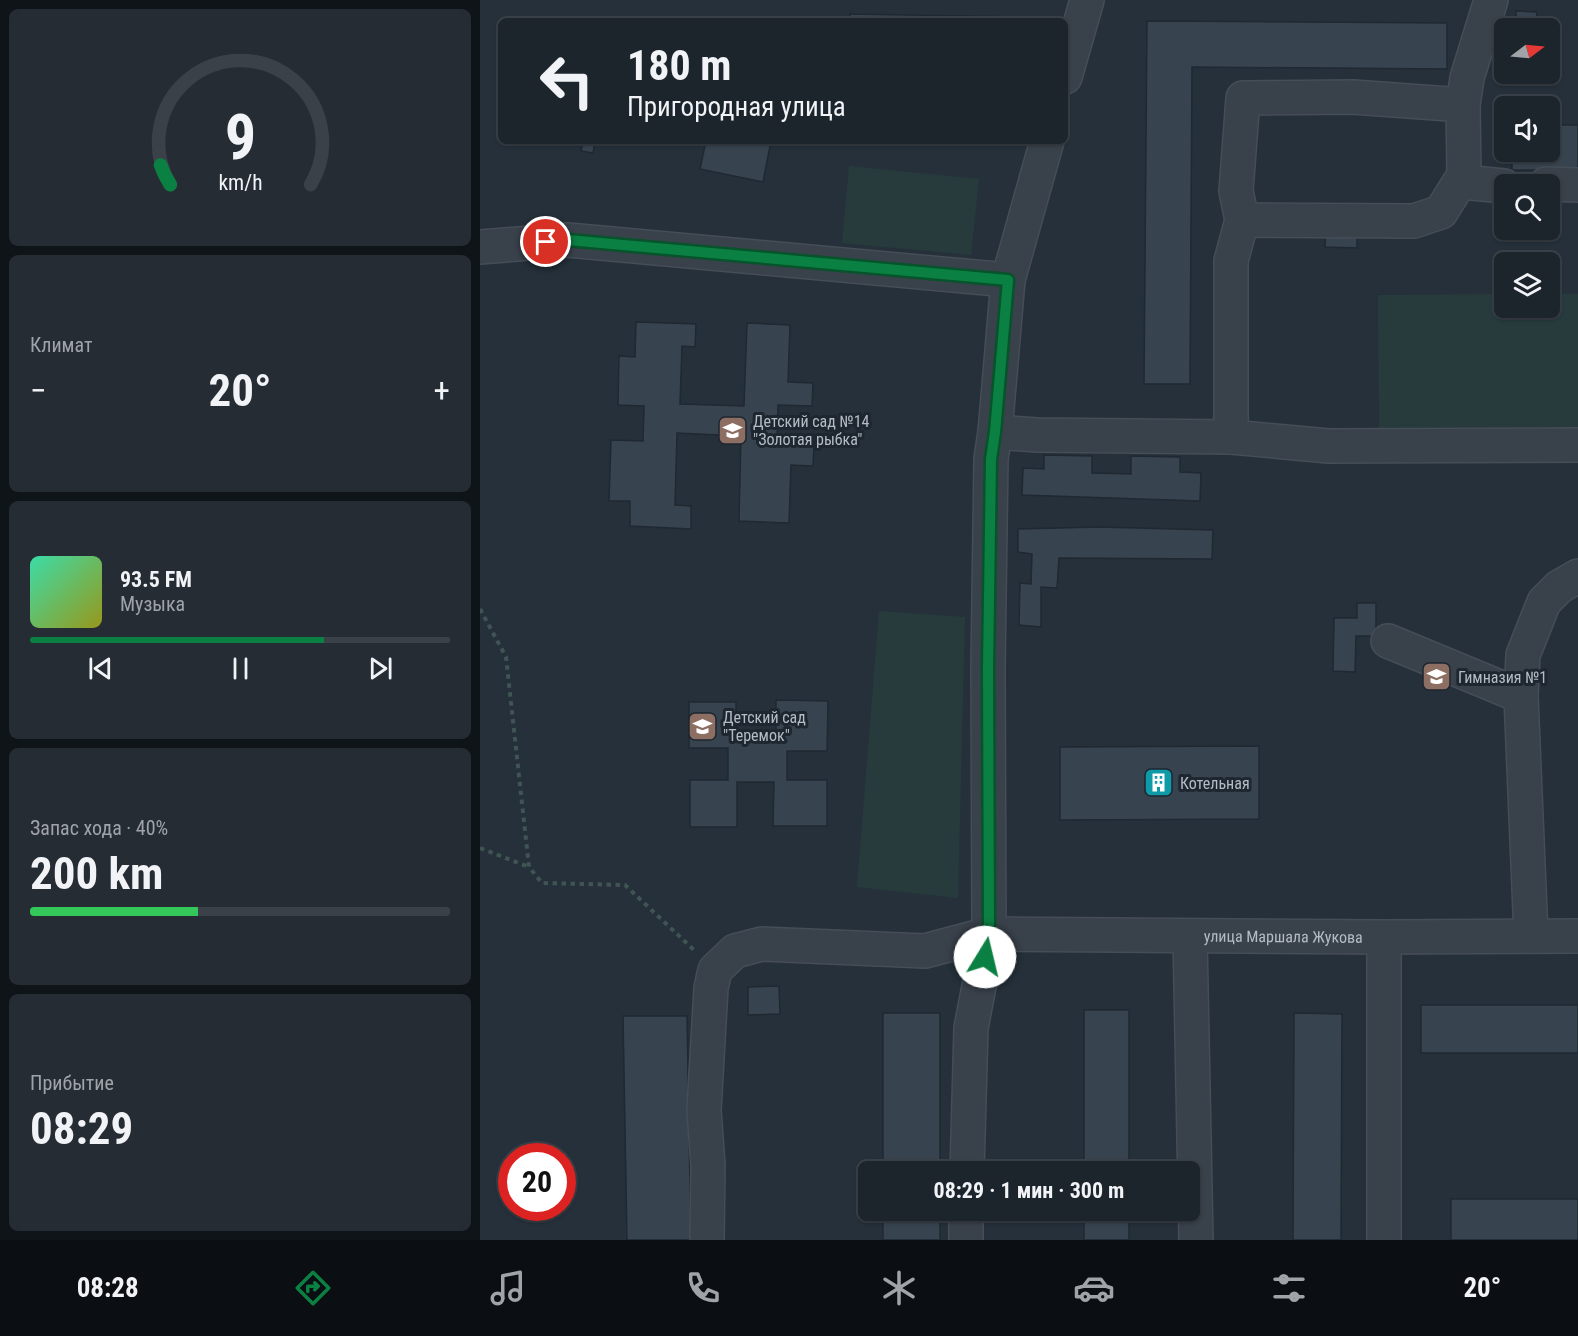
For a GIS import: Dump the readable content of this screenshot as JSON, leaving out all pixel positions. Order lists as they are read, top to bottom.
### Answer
{
  "streets": {
    "street": ["улица Маршала Жукова"]
  },
  "places": {
    "school or university": ["Детский сад №14 \"Золотая рыбка\"", "Гимназия №1", "Детский сад \"Теремок\""],
    "building": ["Котельная"]
  },
  "north": "right",
  "page": {
    "turn": ["180 m", "Пригородная улица"],
    "tile": [
      "Климат",
      ["Запас хода · 40%", "200 km"],
      ["Прибытие", "08:29"]
    ],
    "heat": ["−", "20°", "+"],
    "song": ["93.5 FM", "Музыка"],
    "limit": "20",
    "trip": "08:29 · 1 мин · 300 m",
    "tabs": ["08:28", "20°"],
    "gauge": ["9", "km/h"]
  }
}
